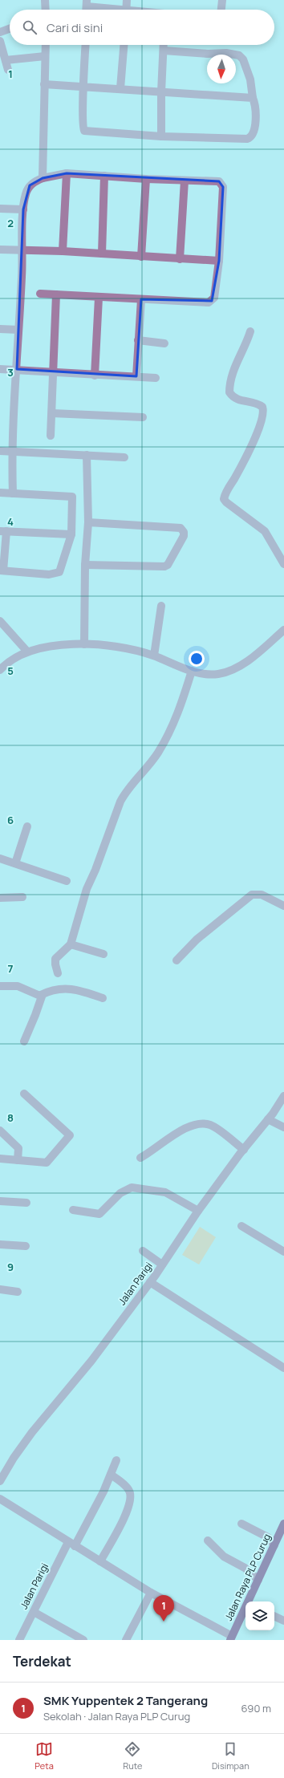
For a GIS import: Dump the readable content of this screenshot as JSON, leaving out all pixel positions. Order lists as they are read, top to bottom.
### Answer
{
  "streets": {
    "main road": ["Jalan Raya PLP Curug"],
    "street": ["Jalan Parigi"]
  },
  "north": "bottom",
  "page": {
    "search": "Cari di sini",
    "pins": "1",
    "heading": "Terdekat",
    "list": [
      {
        "mark": "1",
        "name": "SMK Yuppentek 2 Tangerang",
        "note": "Sekolah · Jalan Raya PLP Curug",
        "value": "690 m"
      }
    ],
    "nav": ["Peta", "Rute", "Disimpan"]
  },
  "grid": {
    "rows": [
      "1",
      "2",
      "3",
      "4",
      "5",
      "6",
      "7",
      "8",
      "9"
    ]
  }
}
